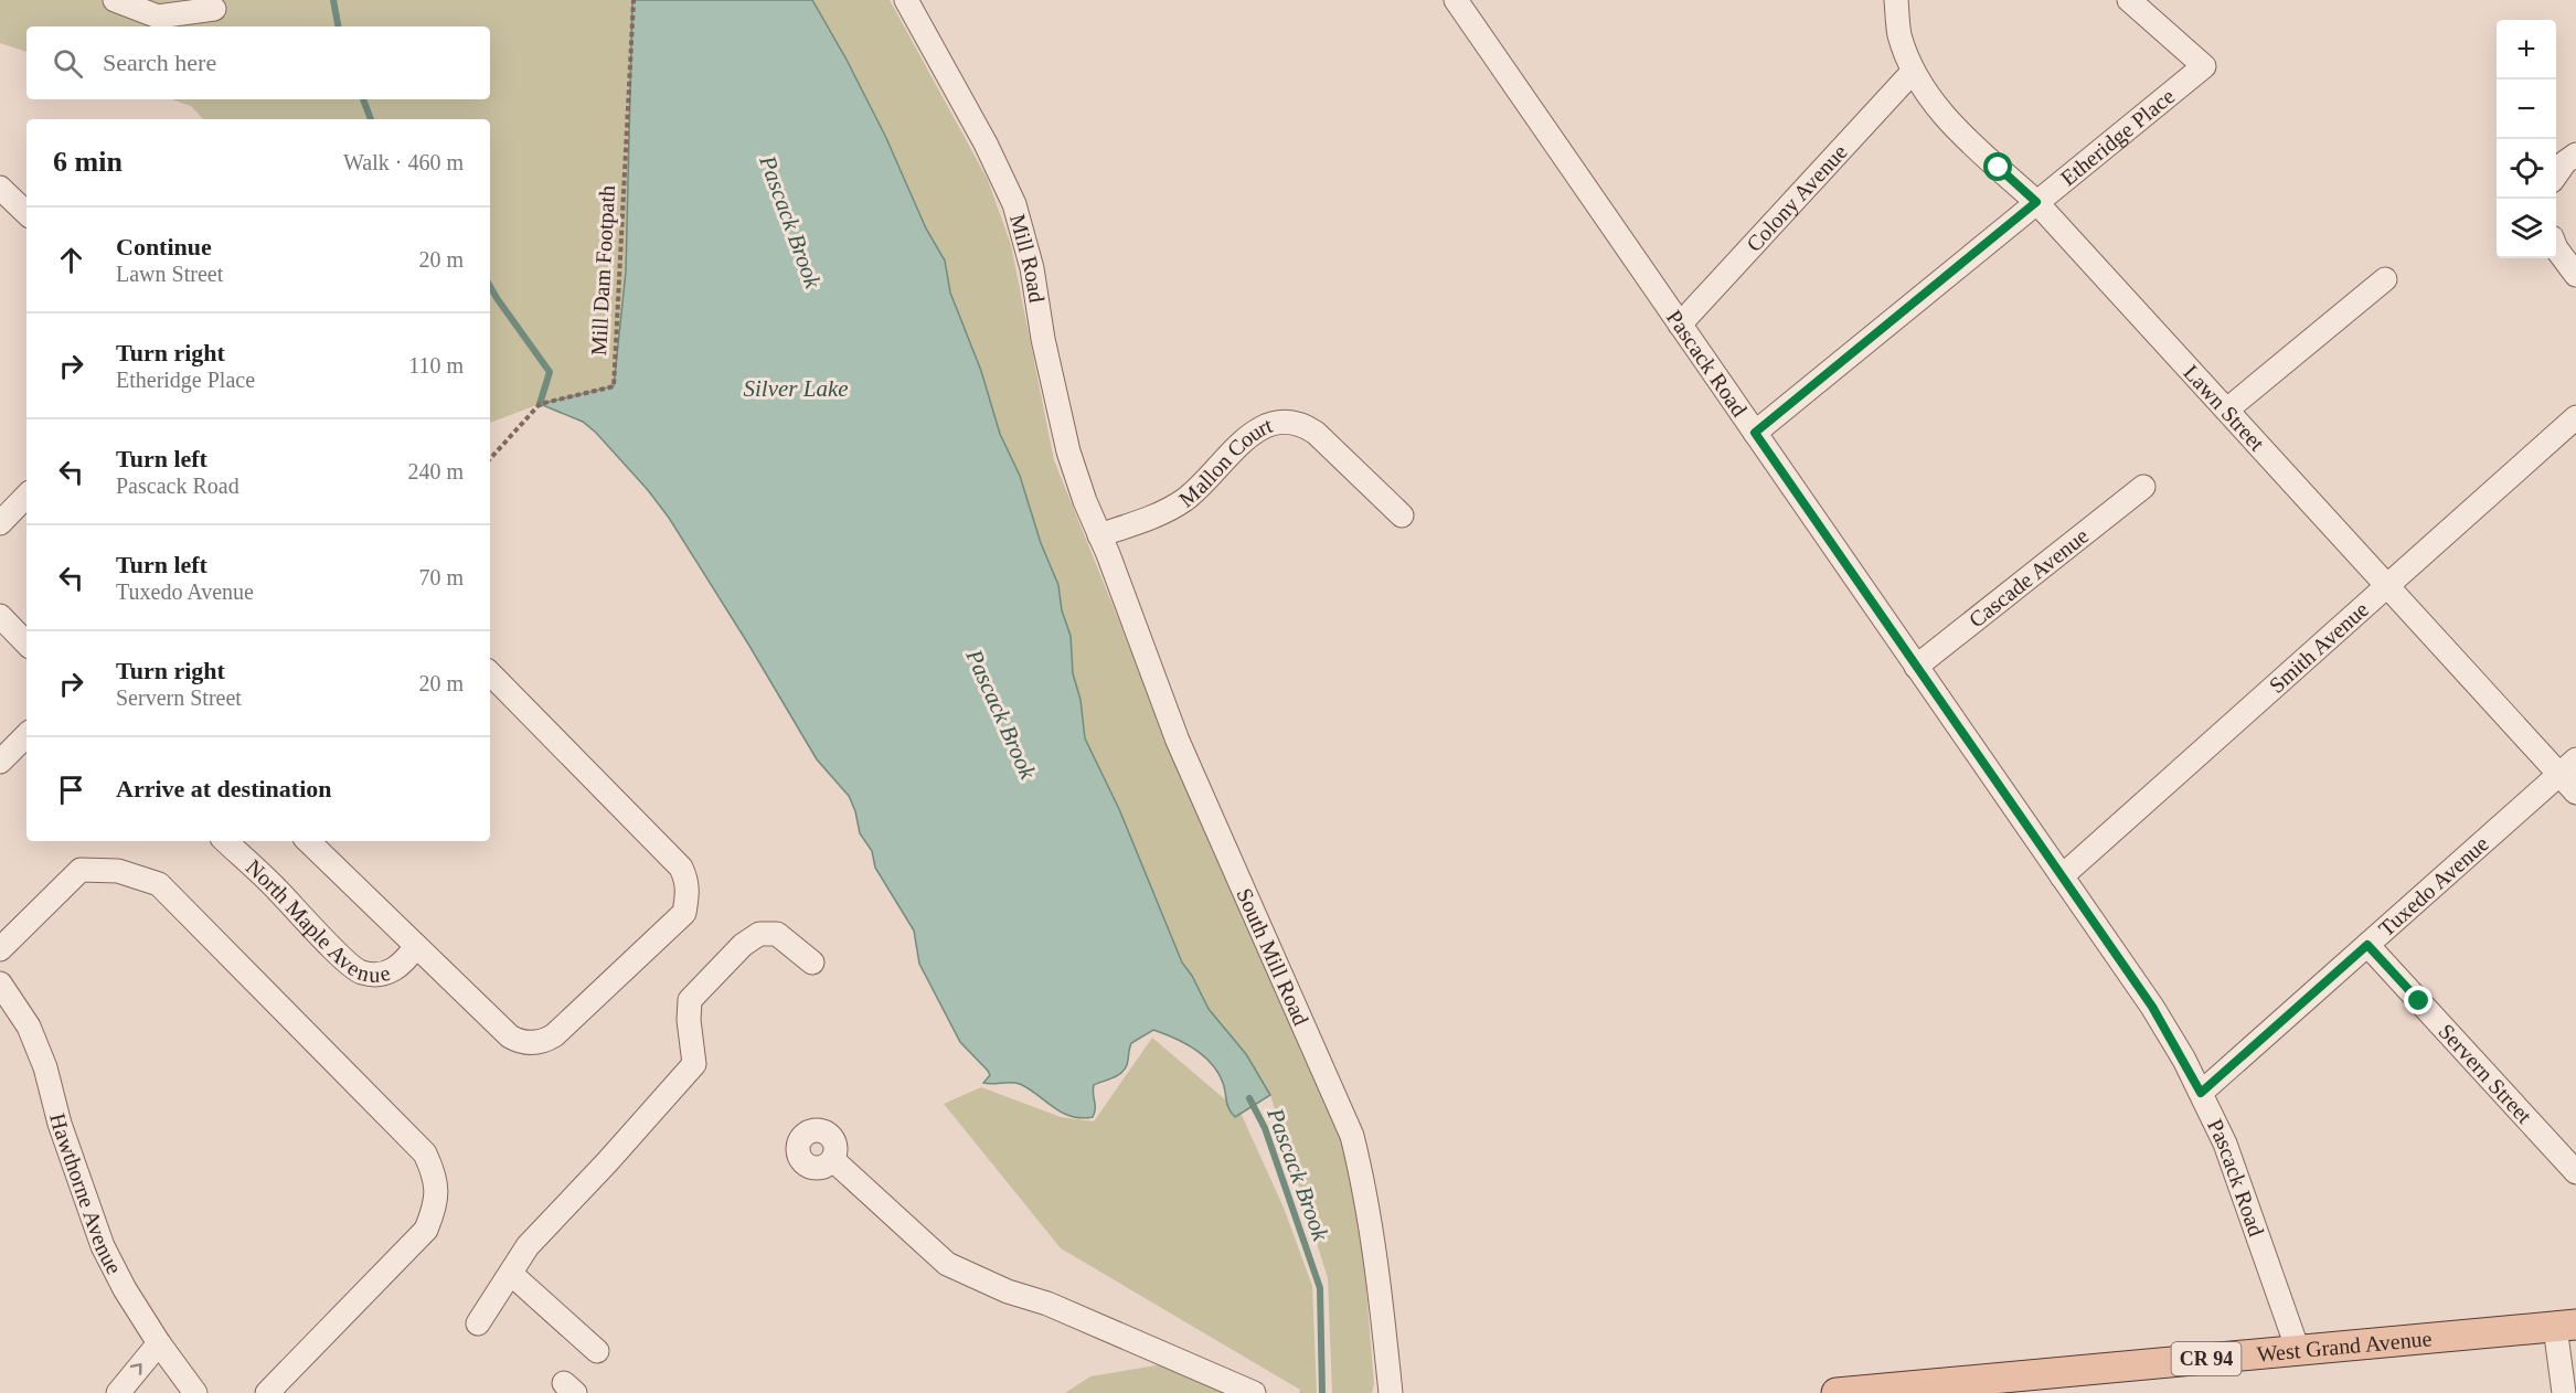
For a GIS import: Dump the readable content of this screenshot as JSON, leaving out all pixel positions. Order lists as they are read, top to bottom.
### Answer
{
  "streets": {
    "main road": ["West Grand Avenue", "CR 94"],
    "street": [
      "Etheridge Place",
      "Colony Avenue",
      "Mill Road",
      "Pascack Road",
      "Lawn Street",
      "Mallon Court",
      "Cascade Avenue",
      "Smith Avenue",
      "Tuxedo Avenue",
      "North Maple Avenue",
      "South Mill Road",
      "Servern Street",
      "Hawthorne Avenue"
    ],
    "path": ["Mill Dam Footpath"]
  },
  "crossings": [
    ["Etheridge Place", "Pascack Road"],
    ["Etheridge Place", "Lawn Street"],
    ["Colony Avenue", "Pascack Road"],
    ["Colony Avenue", "Lawn Street"],
    ["Mill Road", "Mallon Court"],
    ["Mill Road", "South Mill Road"],
    ["Pascack Road", "Cascade Avenue"],
    ["Pascack Road", "Smith Avenue"],
    ["Pascack Road", "Tuxedo Avenue"],
    ["Pascack Road", "West Grand Avenue"],
    ["Lawn Street", "Smith Avenue"],
    ["Lawn Street", "Tuxedo Avenue"],
    ["Mallon Court", "South Mill Road"],
    ["Tuxedo Avenue", "Servern Street"]
  ],
  "water": ["Pascack Brook", "Silver Lake"],
  "page": {
    "map_buttons": ["+", "−"],
    "search": "Search here",
    "heading": ["6 min", "Walk · 460 m"],
    "list": [
      ["Continue", "Lawn Street", "20 m"],
      ["Turn right", "Etheridge Place", "110 m"],
      ["Turn left", "Pascack Road", "240 m"],
      ["Turn left", "Tuxedo Avenue", "70 m"],
      ["Turn right", "Servern Street", "20 m"],
      "Arrive at destination"
    ]
  }
}
